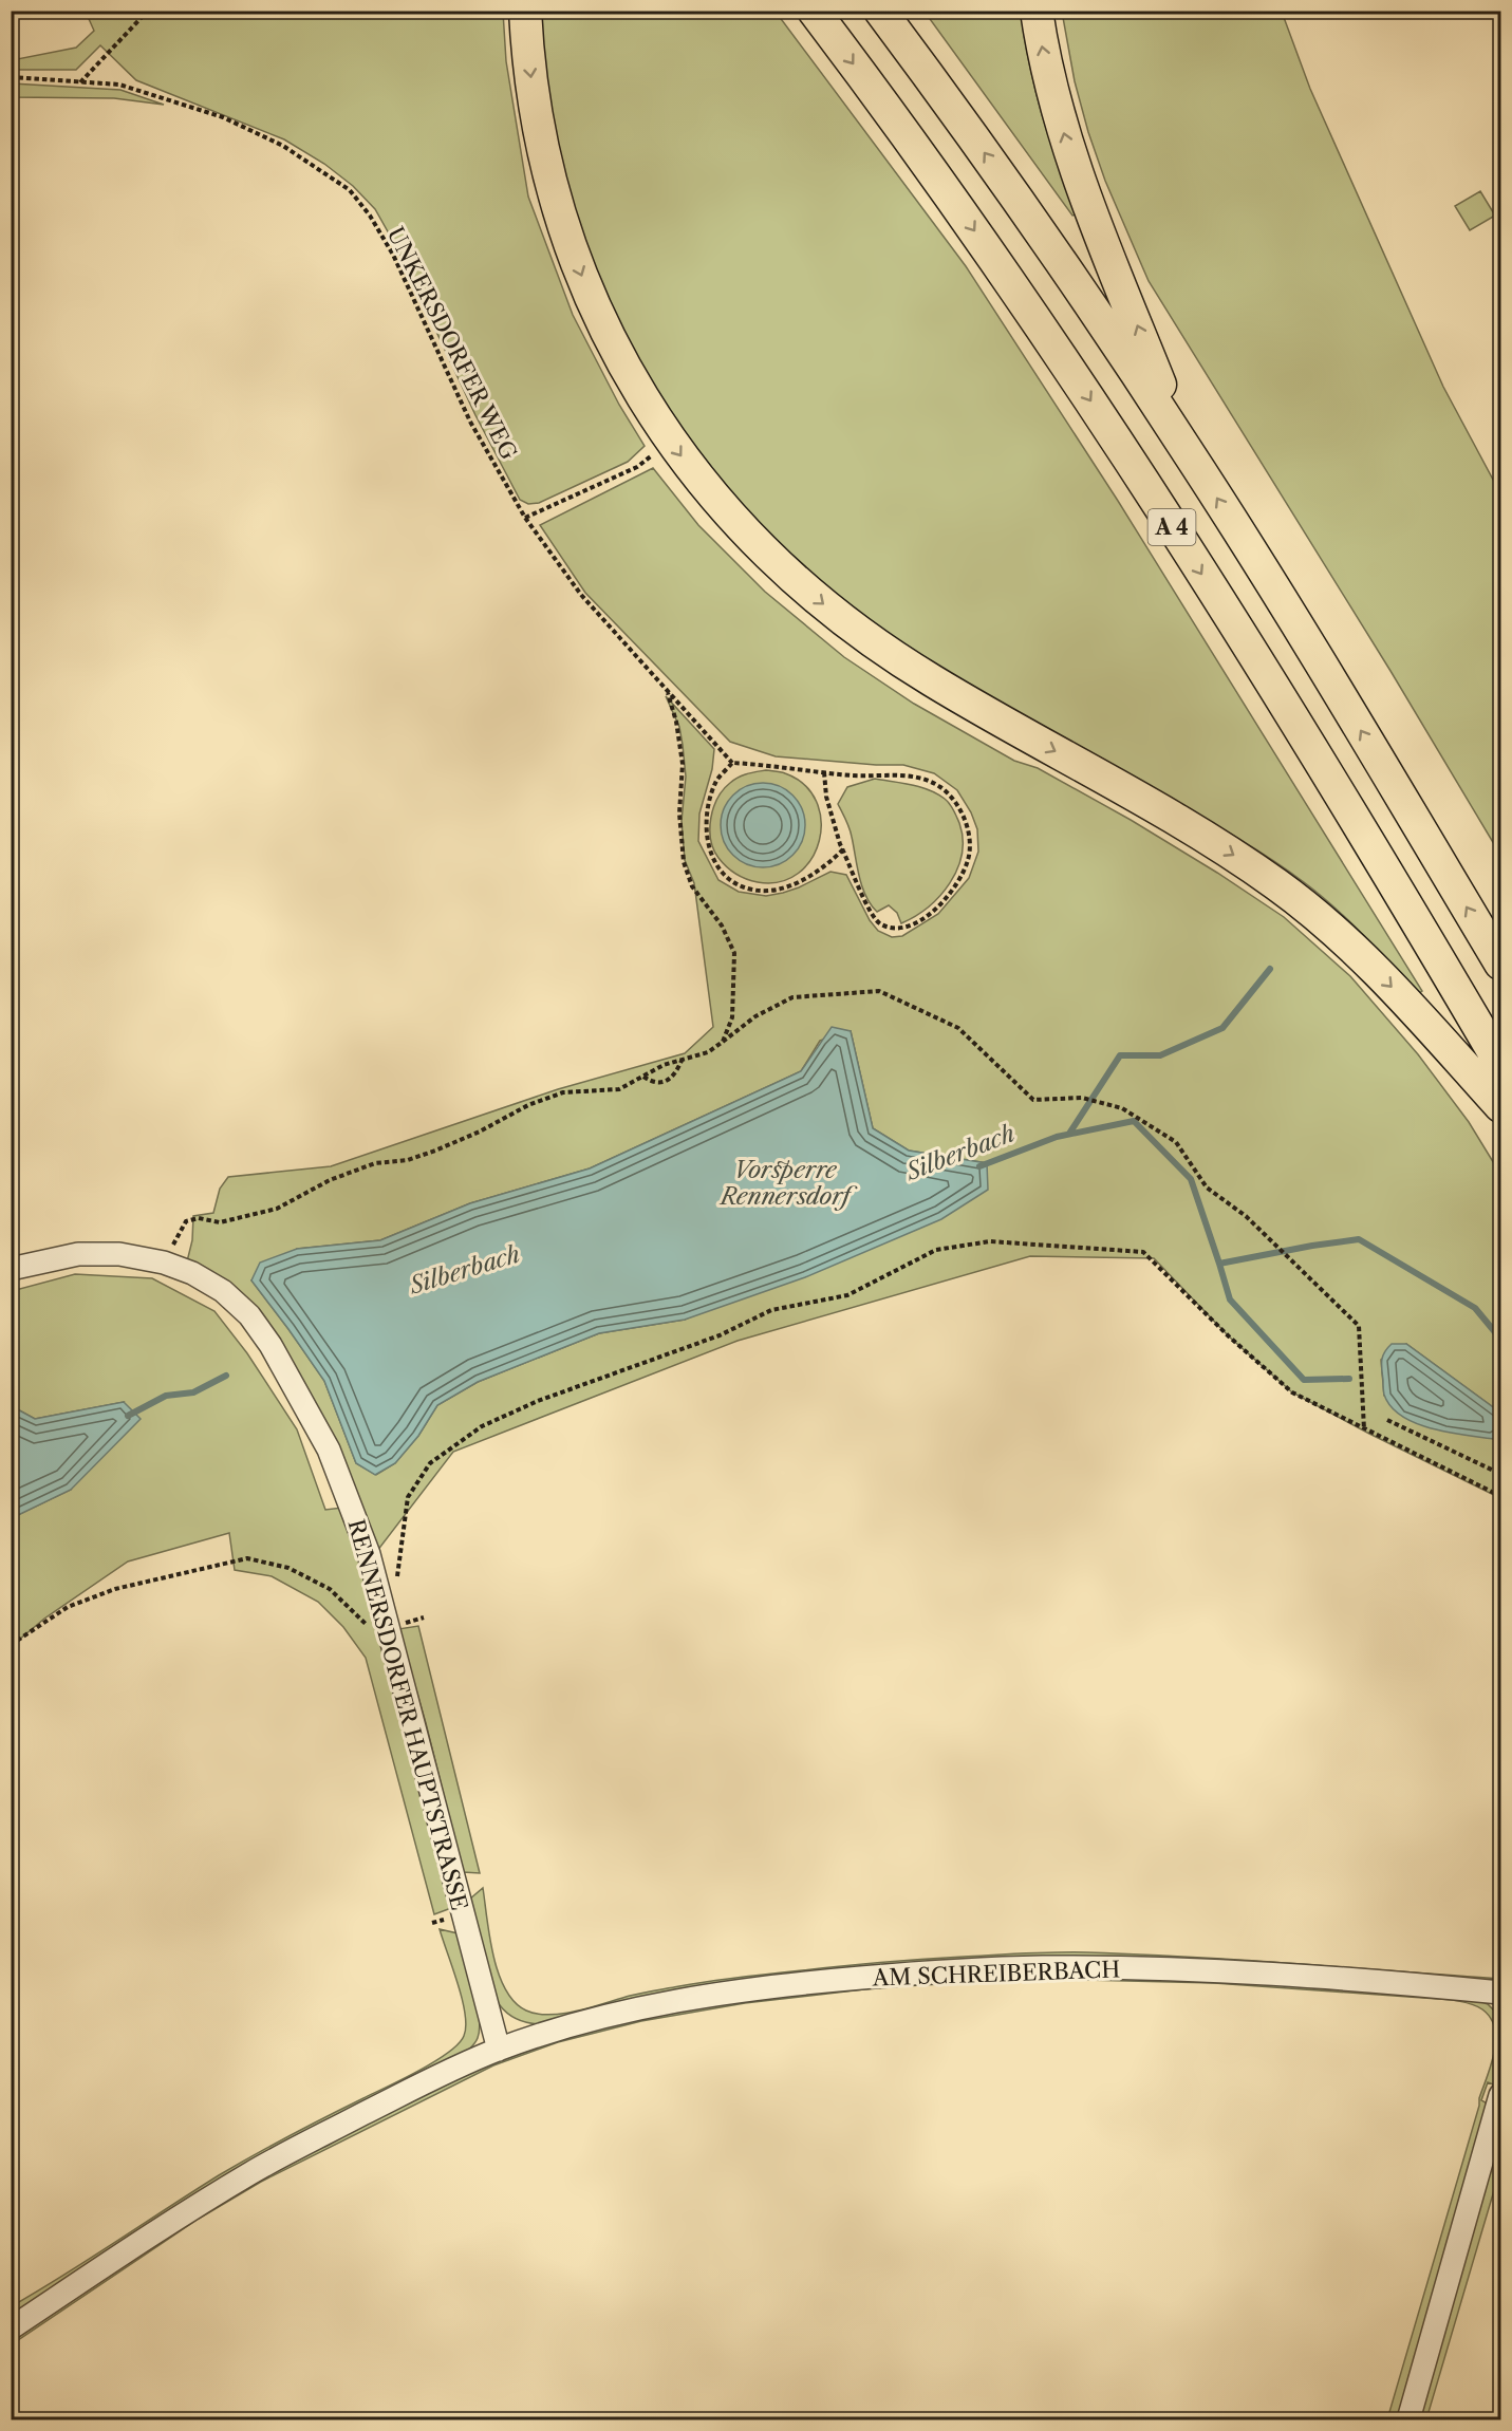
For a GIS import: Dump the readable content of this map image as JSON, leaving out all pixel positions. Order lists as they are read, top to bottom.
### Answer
{
  "streets": {
    "highway": ["A 4"],
    "street": ["RENNERSDORFER HAUPTSTRASSE", "AM SCHREIBERBACH"],
    "path": ["UNKERSDORFER WEG"]
  },
  "crossings": [
    ["RENNERSDORFER HAUPTSTRASSE", "AM SCHREIBERBACH"]
  ],
  "water": ["Silberbach", "Vorsperre Rennersdorf"]
}
